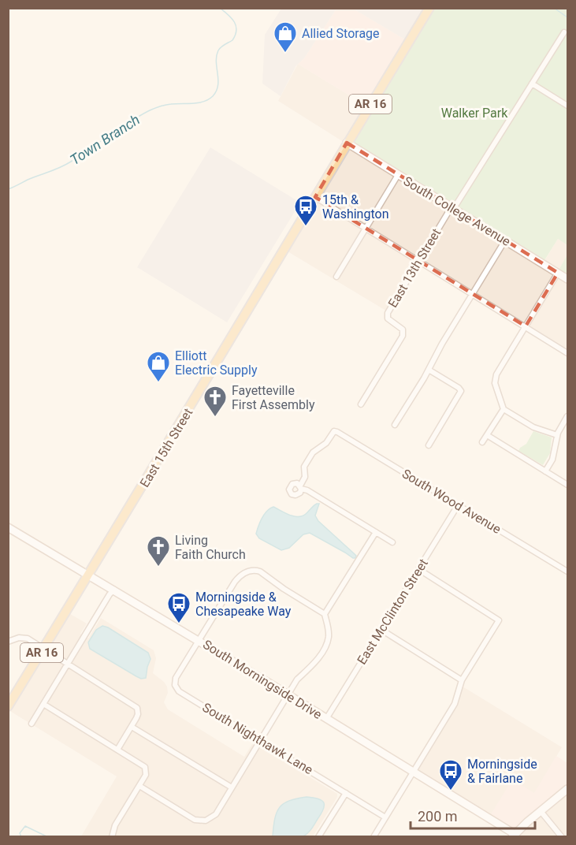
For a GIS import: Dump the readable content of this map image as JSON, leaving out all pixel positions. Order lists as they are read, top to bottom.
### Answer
{
  "streets": {
    "main road": ["AR 16", "East 15th Street"],
    "street": [
      "South College Avenue",
      "East 13th Street",
      "South Wood Avenue",
      "East McClinton Street",
      "South Morningside Drive",
      "South Nighthawk Lane"
    ]
  },
  "crossings": [
    ["South College Avenue", "East 13th Street"],
    ["South College Avenue", "East 15th Street"],
    ["East 15th Street", "South Morningside Drive"],
    ["South Wood Avenue", "East McClinton Street"],
    ["East McClinton Street", "South Morningside Drive"],
    ["South Morningside Drive", "South Nighthawk Lane"]
  ],
  "water": ["Town Branch"],
  "parks": ["Walker Park"],
  "places": {
    "shop": ["Allied Storage", "Elliott Electric Supply"],
    "bus stop": ["15th & Washington", "Morningside & Chesapeake Way", "Morningside & Fairlane"],
    "church": ["Fayetteville First Assembly", "Living Faith Church"]
  },
  "scale_bar": "200 m"
}
